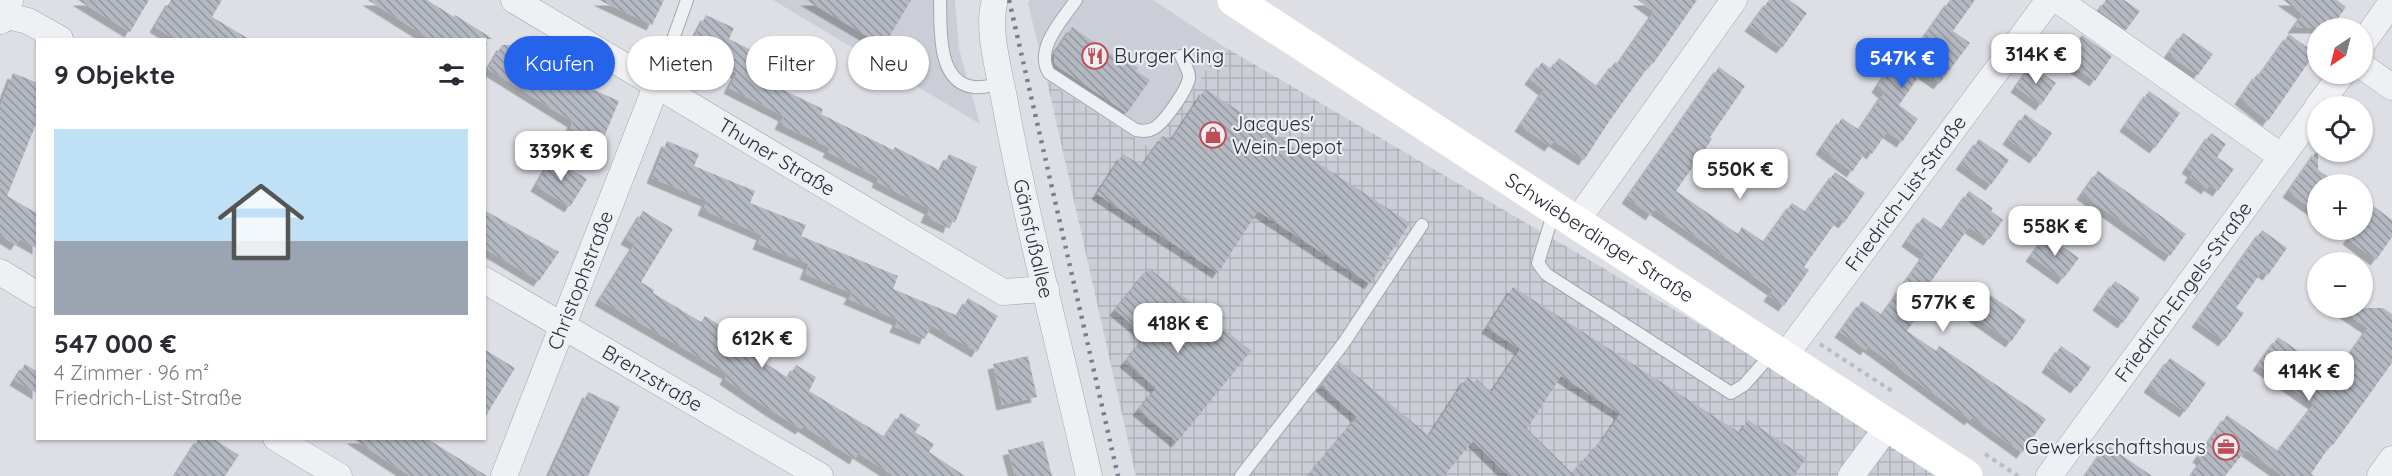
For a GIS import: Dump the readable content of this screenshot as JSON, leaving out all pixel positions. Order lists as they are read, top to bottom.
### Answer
{
  "streets": {
    "main road": ["Schwieberdinger Straße"],
    "street": [
      "Thuner Straße",
      "Friedrich-List-Straße",
      "Gänsfußallee",
      "Christophstraße",
      "Friedrich-Engels-Straße",
      "Brenzstraße"
    ]
  },
  "crossings": [
    ["Thuner Straße", "Gänsfußallee"],
    ["Friedrich-List-Straße", "Schwieberdinger Straße"],
    ["Christophstraße", "Brenzstraße"]
  ],
  "places": {
    "restaurant": ["Burger King"],
    "shop": ["Jacques' Wein-Depot"],
    "office": ["Gewerkschaftshaus"]
  },
  "north": "bottom left",
  "page": {
    "map_buttons": ["+", "−"],
    "price": [
      "314K €",
      "547K €",
      "339K €",
      "550K €",
      "558K €",
      "577K €",
      "418K €",
      "612K €",
      "414K €"
    ],
    "chip": [
      "Kaufen",
      "Mieten",
      "Filter",
      "Neu"
    ],
    "heading": "9 Objekte",
    "list": [
      {
        "name": "547 000 €",
        "note": "4 Zimmer · 96 m² · Friedrich-List-Straße"
      }
    ]
  }
}
